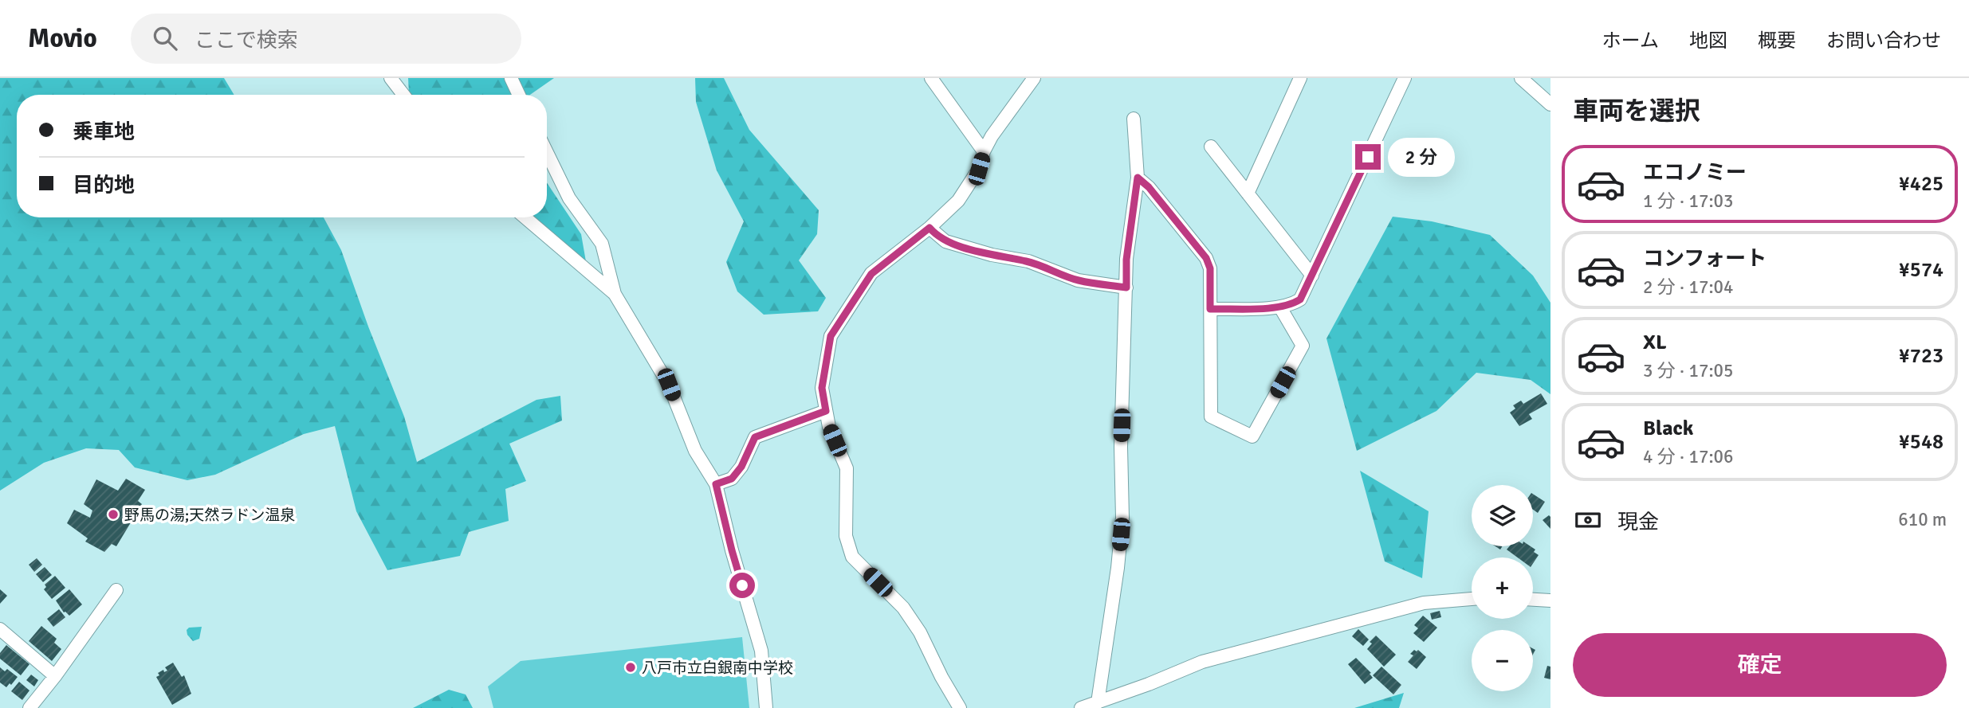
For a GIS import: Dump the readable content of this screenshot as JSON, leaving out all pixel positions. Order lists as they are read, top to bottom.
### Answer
{
  "places": ["野馬の湯;天然ラドン温泉", "八戸市立白銀南中学校"],
  "page": {
    "header": "Movio",
    "search": "ここで検索",
    "nav": [
      "ホーム",
      "地図",
      "概要",
      "お問い合わせ"
    ],
    "heading": "車両を選択",
    "banner": ["乗車地", "目的地"],
    "bubble": "2 分",
    "list": [
      {
        "name": "エコノミー",
        "note": "1 分 · 17:03",
        "value": "¥425"
      },
      {
        "name": "コンフォート",
        "note": "2 分 · 17:04",
        "value": "¥574"
      },
      {
        "name": "XL",
        "note": "3 分 · 17:05",
        "value": "¥723"
      },
      {
        "name": "Black",
        "note": "4 分 · 17:06",
        "value": "¥548"
      }
    ],
    "map_buttons": ["+", "−"],
    "pay": ["現金", "610 m"],
    "buttons": "確定"
  }
}
